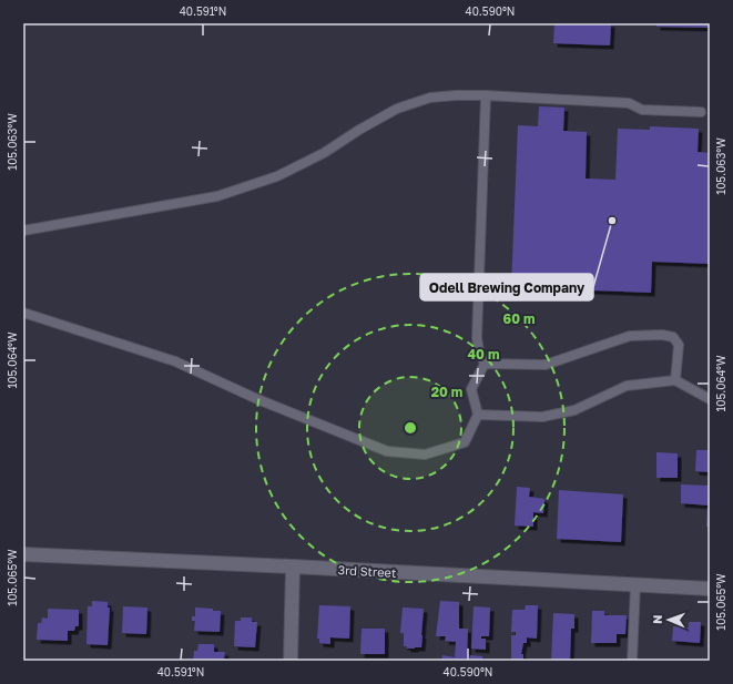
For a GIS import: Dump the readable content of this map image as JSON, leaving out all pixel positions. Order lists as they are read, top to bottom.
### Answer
{
  "streets": {
    "street": ["3rd Street"]
  },
  "places": ["Odell Brewing Company"],
  "north": "left",
  "coordinates": [
    "40.591°N",
    "40.590°N",
    "105.063°W",
    "105.064°W",
    "105.065°W"
  ],
  "rings": ["60 m", "40 m", "20 m"]
}
